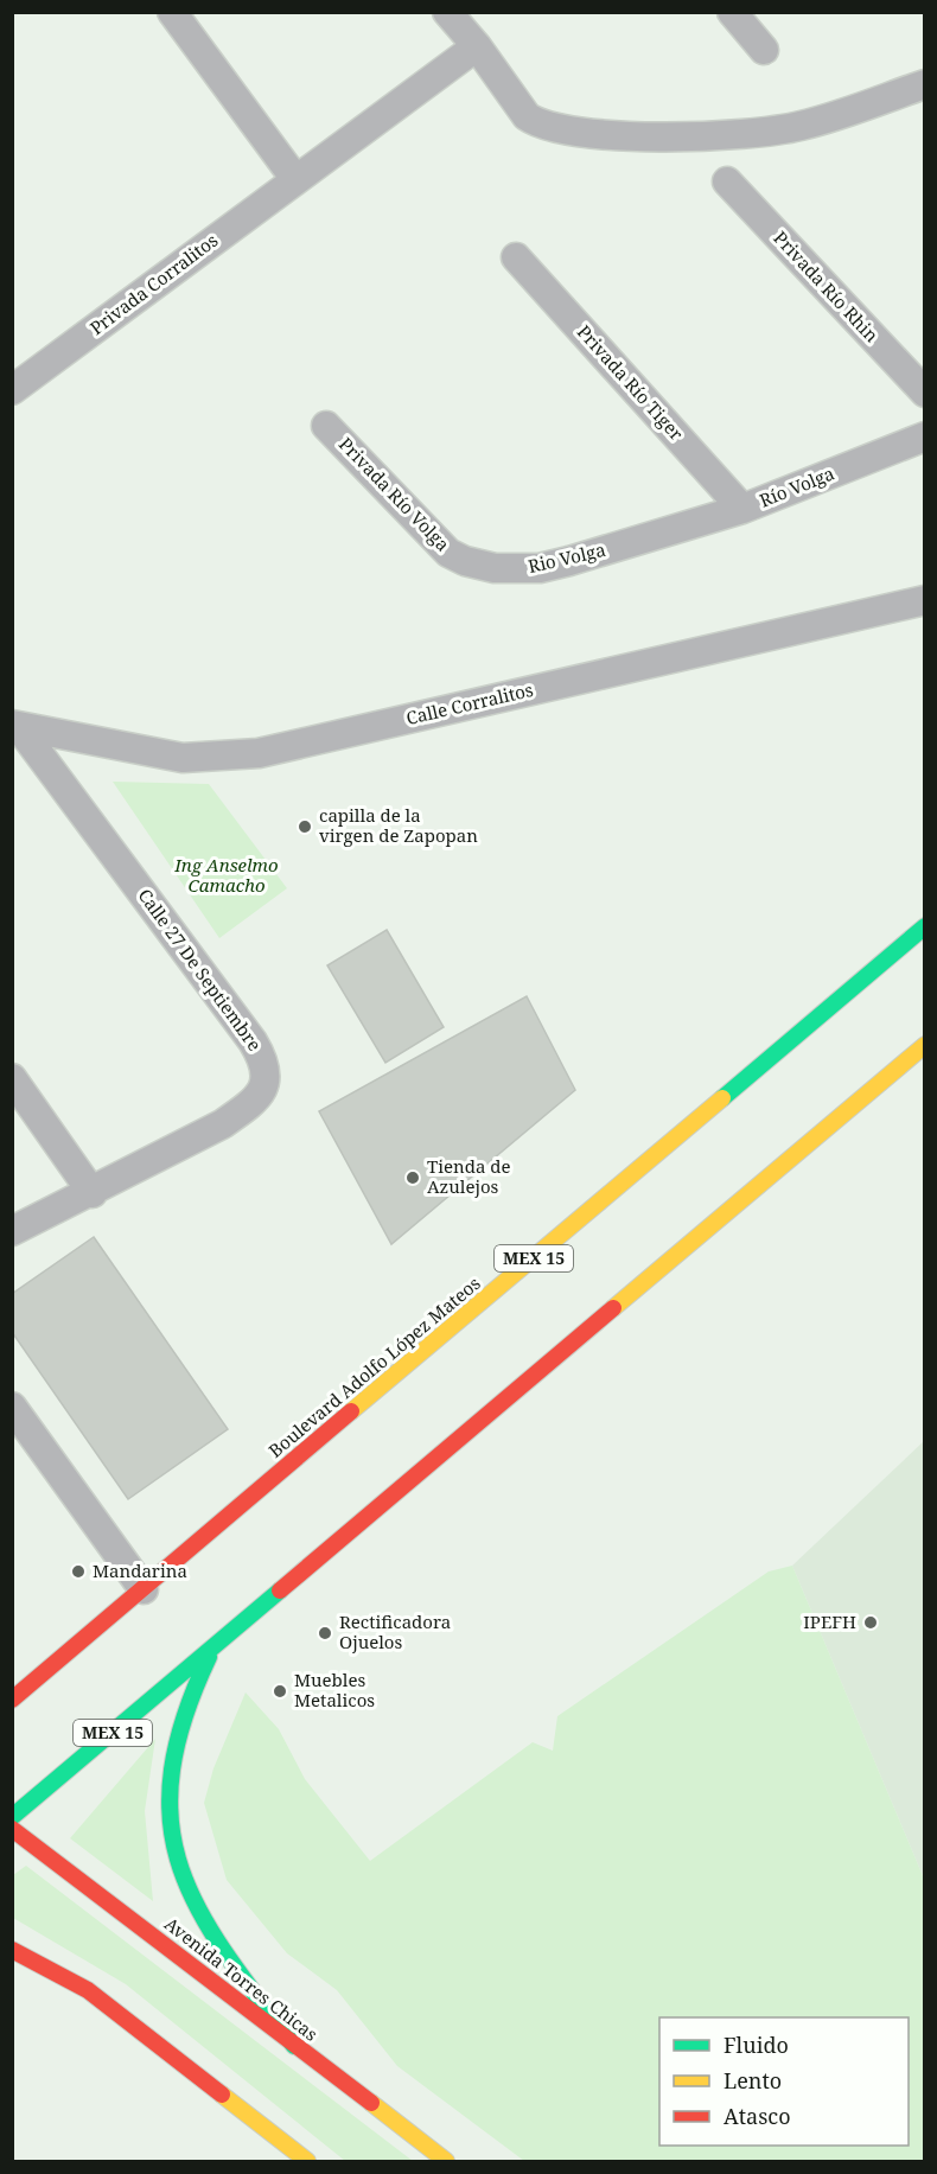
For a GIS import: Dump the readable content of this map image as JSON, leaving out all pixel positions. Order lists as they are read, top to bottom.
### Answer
{
  "streets": {
    "main road": ["MEX 15", "Boulevard Adolfo López Mateos", "Avenida Torres Chicas"],
    "street": [
      "Privada Corralitos",
      "Privada Río Rhin",
      "Privada Río Tiger",
      "Río Volga",
      "Privada Río Volga",
      "Rio Volga",
      "Calle Corralitos",
      "Calle 27 De Septiembre"
    ]
  },
  "crossings": [
    ["Privada Río Tiger", "Río Volga"],
    ["Río Volga", "Rio Volga"],
    ["Privada Río Volga", "Rio Volga"],
    ["Calle Corralitos", "Calle 27 De Septiembre"]
  ],
  "parks": ["Ing Anselmo Camacho"],
  "places": [
    "capilla de la virgen de Zapopan",
    "Tienda de Azulejos",
    "Mandarina",
    "IPEFH",
    "Rectificadora Ojuelos",
    "Muebles Metalicos"
  ],
  "legend": ["Fluido", "Lento", "Atasco"]
}
